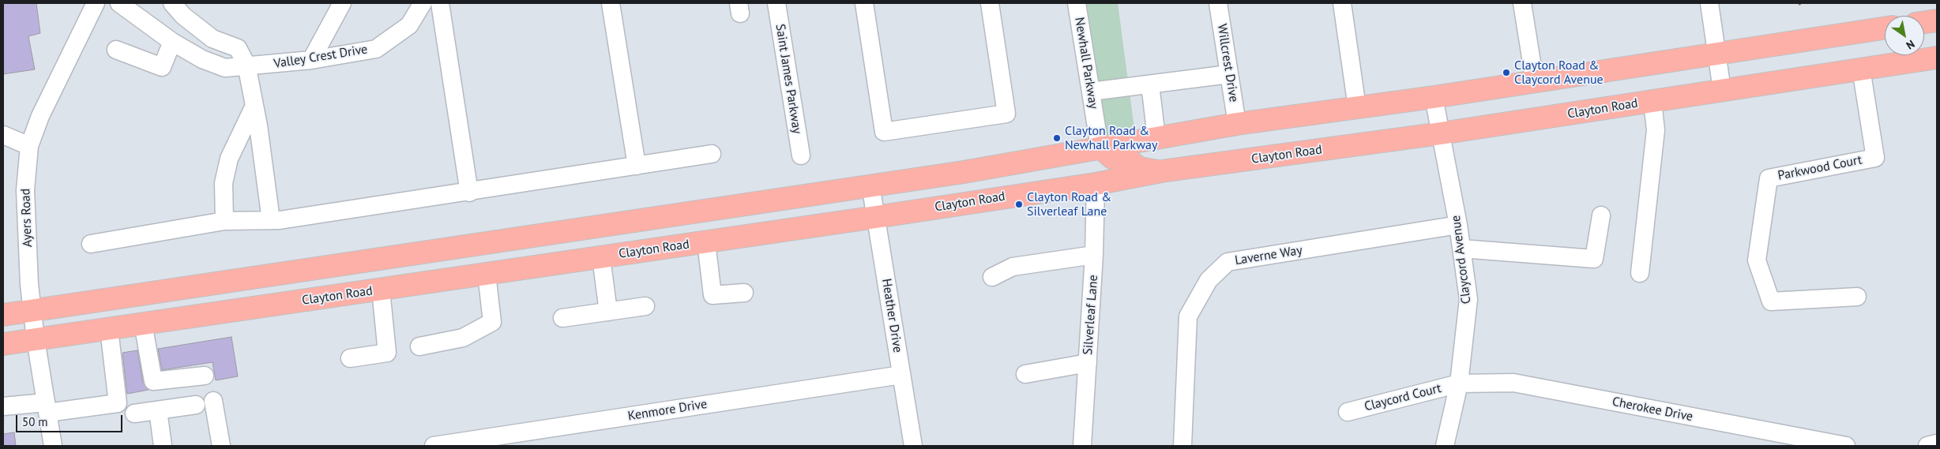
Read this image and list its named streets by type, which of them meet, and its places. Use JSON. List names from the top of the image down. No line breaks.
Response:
{"streets":{"main road":["Clayton Road"],"street":["Valley Crest Drive","Newhall Parkway","Willcrest Drive","Saint James Parkway","Parkwood Court","Ayers Road","Laverne Way","Claycord Avenue","Silverleaf Lane","Heather Drive","Claycord Court","Cherokee Drive","Kenmore Drive"]},"crossings":[["Clayton Road","Parkwood Court"],["Clayton Road","Ayers Road"],["Clayton Road","Claycord Avenue"],["Clayton Road","Silverleaf Lane"],["Clayton Road","Heather Drive"],["Laverne Way","Claycord Avenue"],["Claycord Avenue","Claycord Court"],["Claycord Avenue","Cherokee Drive"],["Heather Drive","Kenmore Drive"],["Claycord Court","Cherokee Drive"]],"places":["Clayton Road & Claycord Avenue","Clayton Road & Newhall Parkway","Clayton Road & Silverleaf Lane"],"scale_bar":"50 m","north":"bottom right"}
